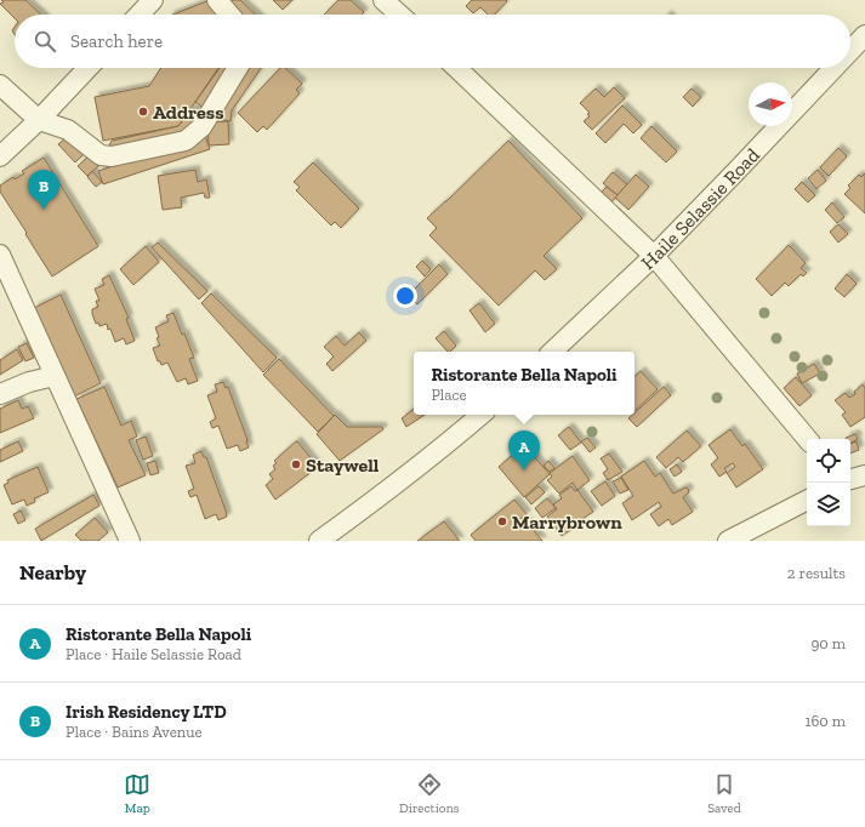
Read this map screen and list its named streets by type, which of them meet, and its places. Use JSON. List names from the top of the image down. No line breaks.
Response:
{"streets":{"street":["Haile Selassie Road"]},"places":["Address","Staywell","Marrybrown"],"north":"right","page":{"search":"Search here","pins":["B","A"],"popup":["Ristorante Bella Napoli","Place"],"heading":["Nearby","2 results"],"list":[{"mark":"A","name":"Ristorante Bella Napoli","note":"Place · Haile Selassie Road","value":"90 m"},{"mark":"B","name":"Irish Residency LTD","note":"Place · Bains Avenue","value":"160 m"}],"nav":["Map","Directions","Saved"]}}
